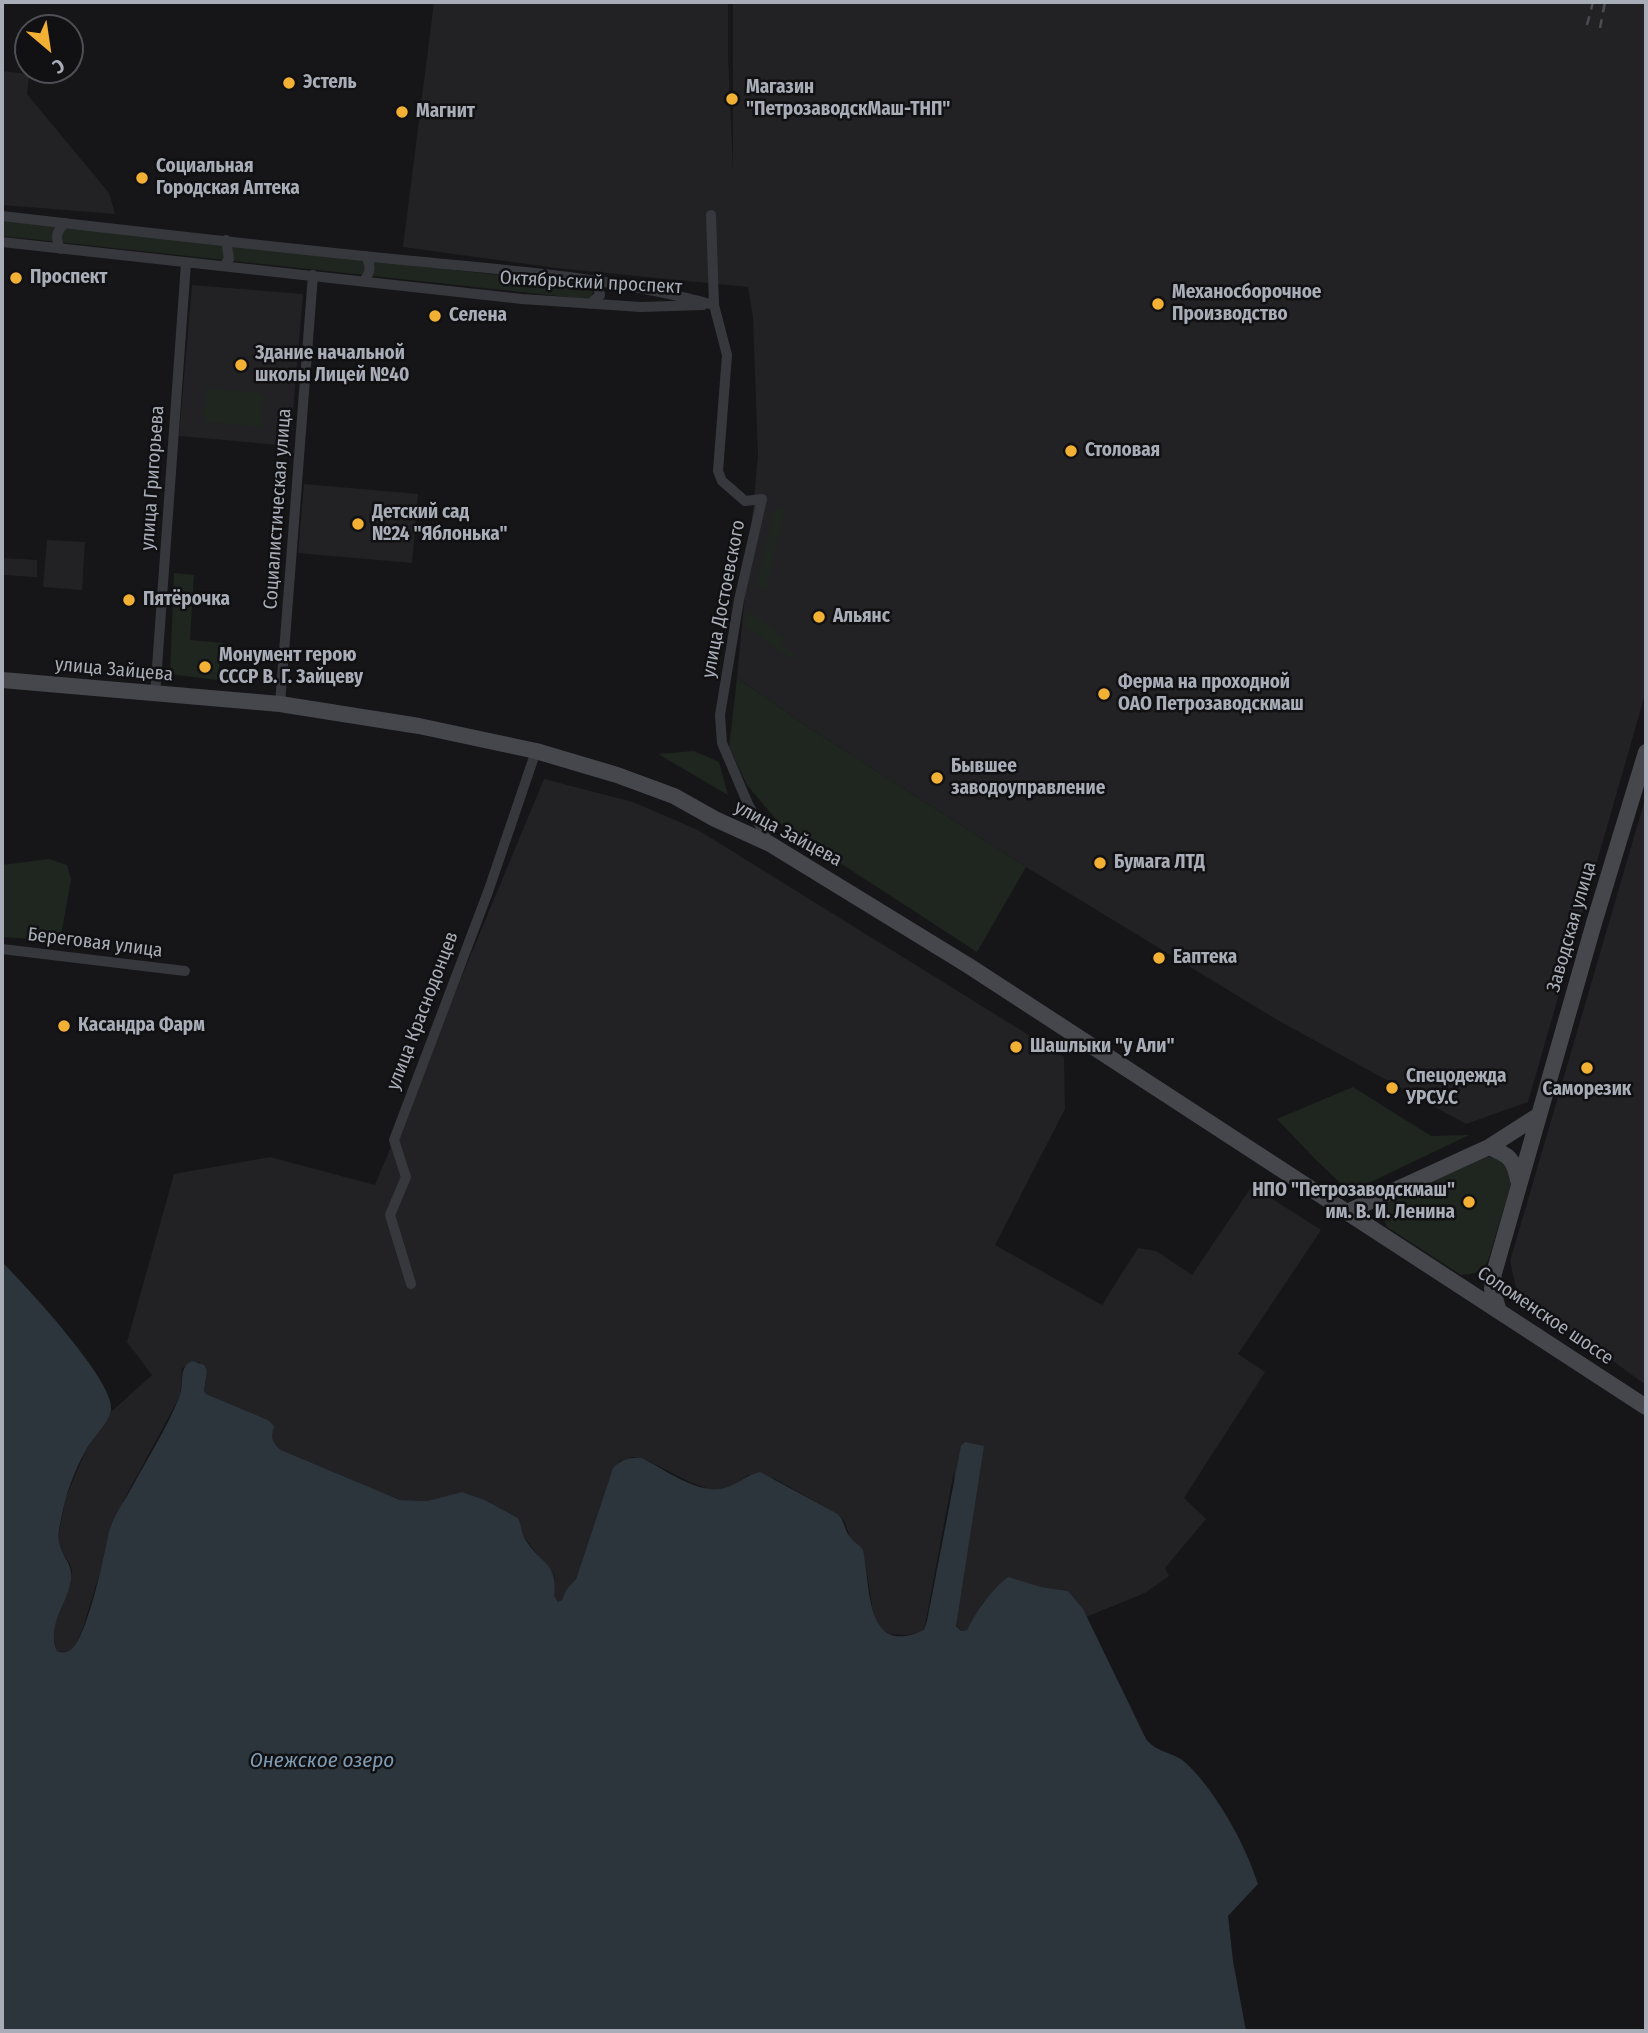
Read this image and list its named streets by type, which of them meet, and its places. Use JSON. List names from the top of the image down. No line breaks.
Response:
{"streets":{"main road":["улица Зайцева","Заводская улица","Соломенское шоссе"],"street":["Октябрьский проспект","улица Григорьева","Социалистическая улица","улица Достоевского","Береговая улица","улица Краснодонцев"]},"crossings":[["Октябрьский проспект","улица Григорьева"],["Октябрьский проспект","Социалистическая улица"],["Октябрьский проспект","улица Достоевского"],["улица Григорьева","улица Зайцева"],["Социалистическая улица","улица Зайцева"],["улица Достоевского","улица Зайцева"],["улица Зайцева","улица Краснодонцев"],["улица Зайцева","Соломенское шоссе"]],"water":["Онежское озеро"],"places":["Эстель","Магазин \"ПетрозаводскМаш-ТНП\"","Магнит","Социальная Городская Аптека","Проспект","Механосборочное Производство","Селена","Здание начальной школы Лицей №40","Столовая","Детский сад №24 \"Яблонька\"","Пятёрочка","Альянс","Монумент герою СССР В. Г. Зайцеву","Ферма на проходной ОАО Петрозаводскмаш","Бывшее заводоуправление","Бумага ЛТД","Еаптека","Касандра Фарм","Шашлыки \"у Али\"","Саморезик","Спецодежда УРСУ.С","НПО \"Петрозаводскмаш\" им. В. И. Ленина"],"north":"bottom right"}
